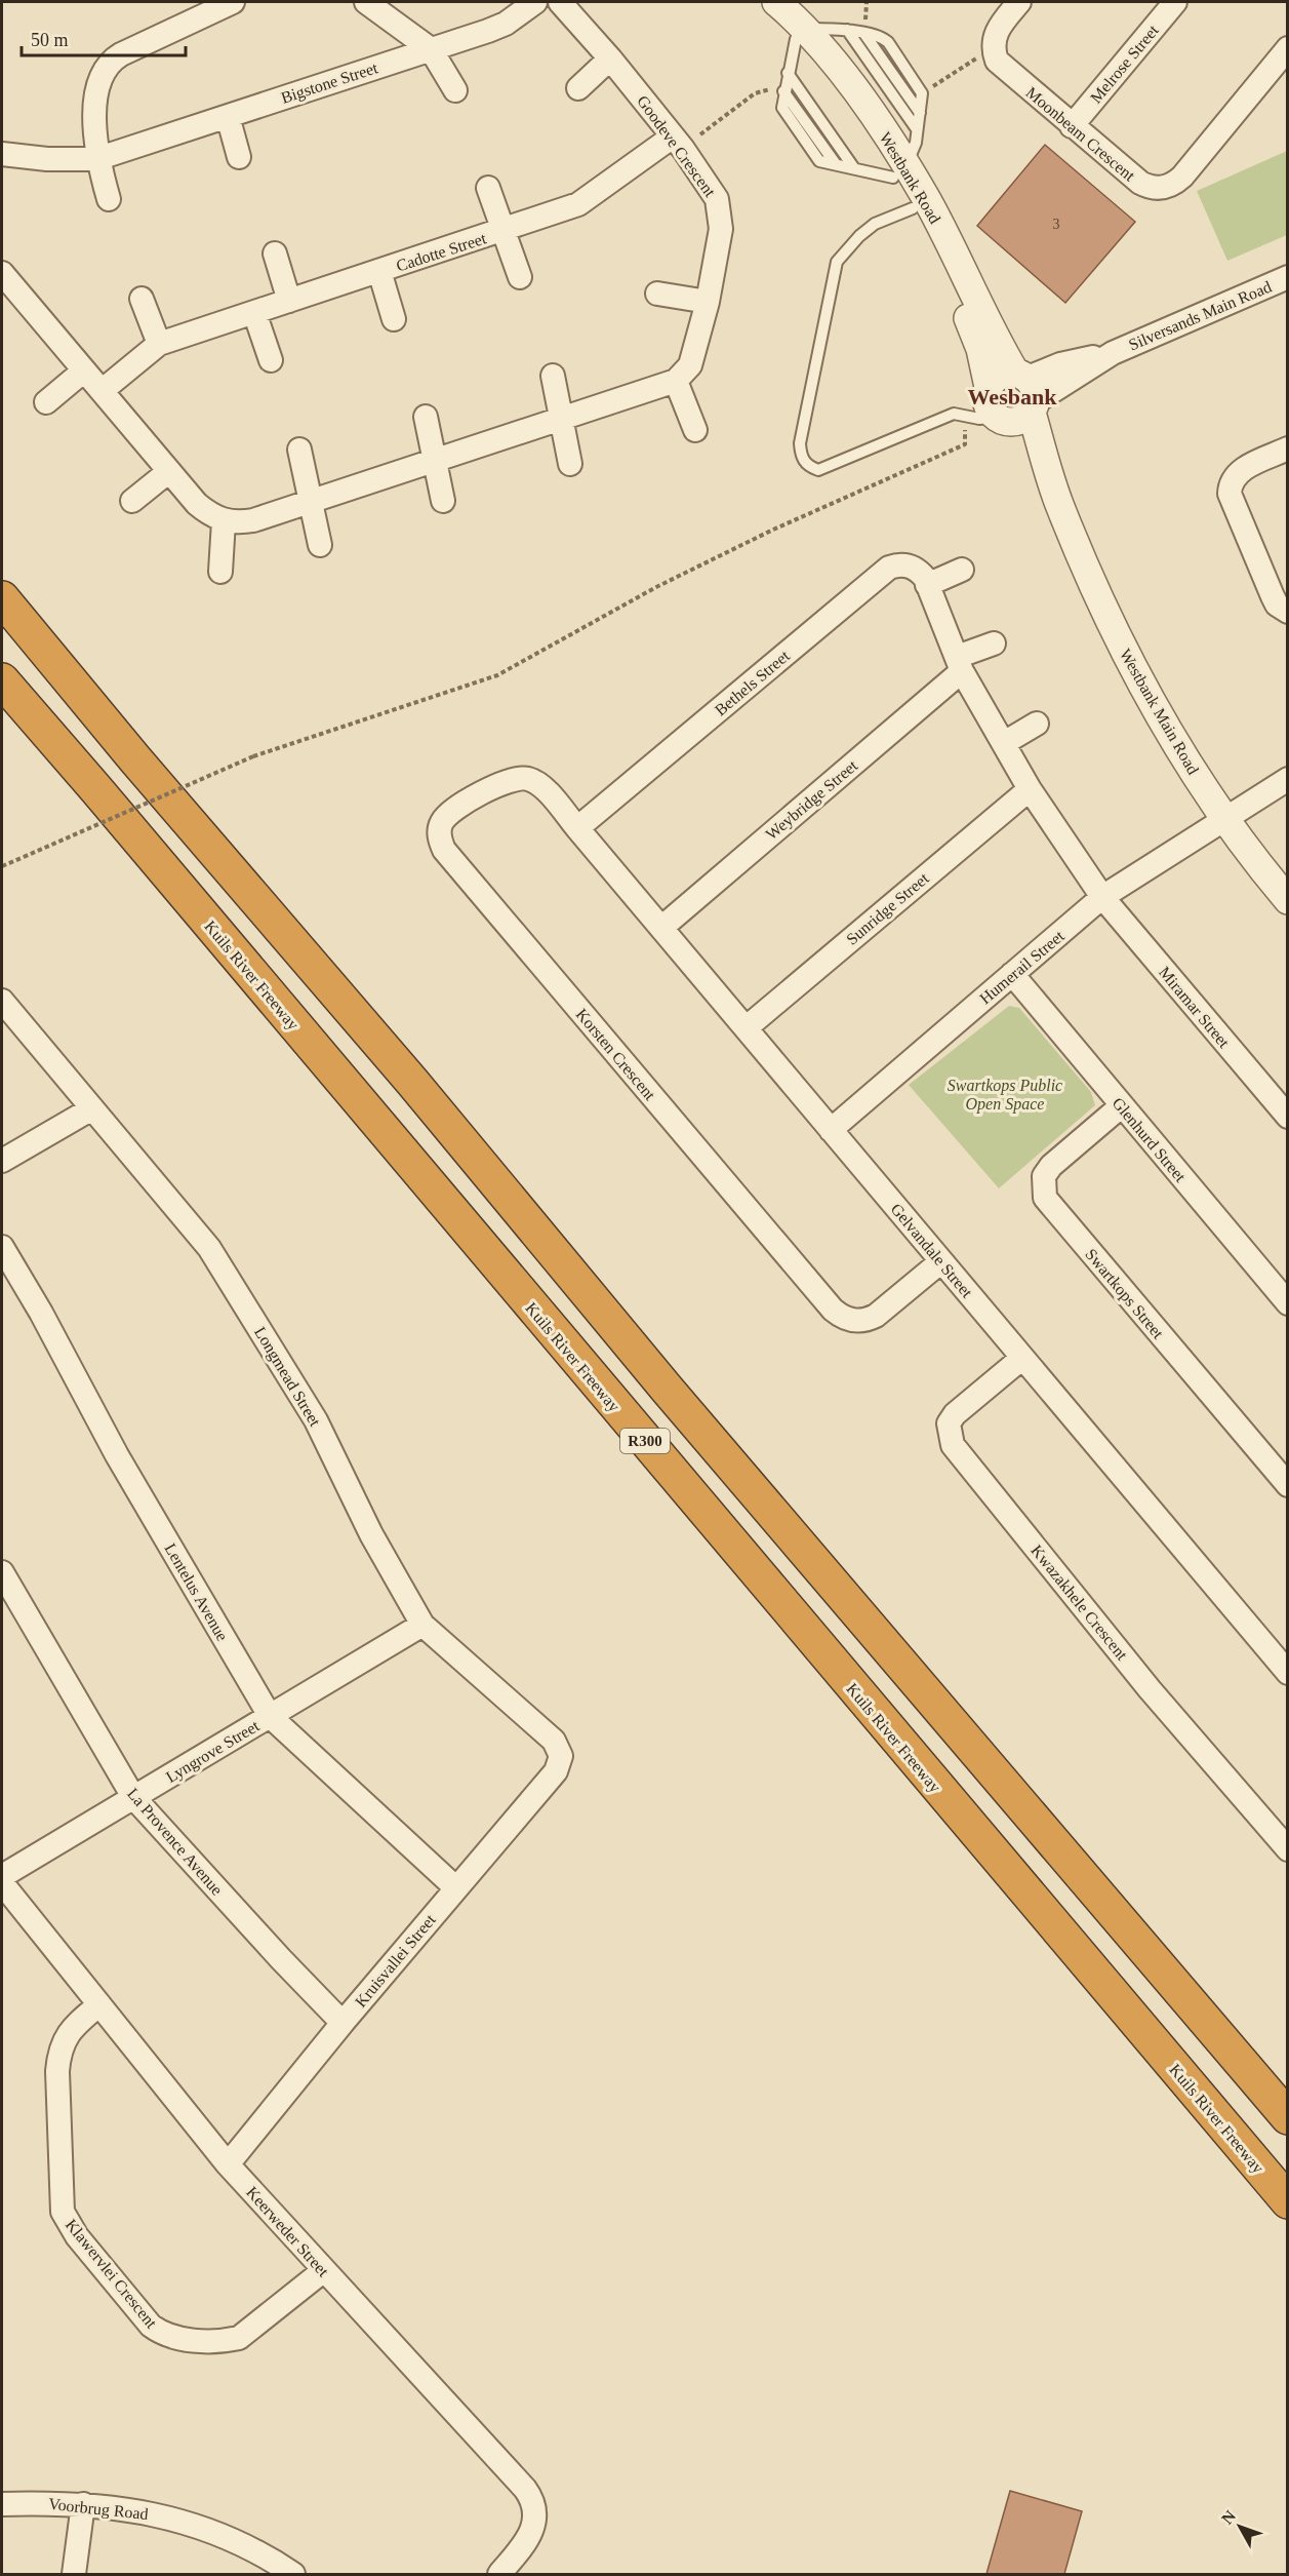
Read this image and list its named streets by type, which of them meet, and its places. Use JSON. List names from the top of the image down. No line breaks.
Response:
{"streets":{"highway":["Kuils River Freeway","R300"],"street":["Melrose Street","Bigstone Street","Moonbeam Crescent","Goodeve Crescent","Westbank Road","Cadotte Street","Silversands Main Road","Bethels Street","Westbank Main Road","Weybridge Street","Sunridge Street","Humerail Street","Miramar Street","Korsten Crescent","Glenhurd Street","Gelvandale Street","Swartkops Street","Longmead Street","Lentelus Avenue","Kwazakhele Crescent","Lyngrove Street","La Provence Avenue","Kruisvallei Street","Keerweder Street","Klawervlei Crescent","Voorbrug Road"]},"crossings":[["Melrose Street","Moonbeam Crescent"],["Goodeve Crescent","Cadotte Street"],["Westbank Road","Silversands Main Road"],["Westbank Road","Westbank Main Road"],["Silversands Main Road","Westbank Main Road"],["Bethels Street","Weybridge Street"],["Bethels Street","Sunridge Street"],["Bethels Street","Humerail Street"],["Bethels Street","Miramar Street"],["Bethels Street","Korsten Crescent"],["Bethels Street","Gelvandale Street"],["Westbank Main Road","Humerail Street"],["Weybridge Street","Gelvandale Street"],["Sunridge Street","Gelvandale Street"],["Humerail Street","Miramar Street"],["Humerail Street","Glenhurd Street"],["Humerail Street","Gelvandale Street"],["Korsten Crescent","Gelvandale Street"],["Glenhurd Street","Swartkops Street"],["Gelvandale Street","Kwazakhele Crescent"],["Longmead Street","Lyngrove Street"],["Longmead Street","Kruisvallei Street"],["Lentelus Avenue","Lyngrove Street"],["Lentelus Avenue","Kruisvallei Street"],["Lyngrove Street","La Provence Avenue"],["La Provence Avenue","Kruisvallei Street"],["Kruisvallei Street","Keerweder Street"],["Keerweder Street","Klawervlei Crescent"]],"districts":["Wesbank"],"parks":["Swartkops Public Open Space"],"house_numbers":["3"],"scale_bar":"50 m","north":"top left"}
